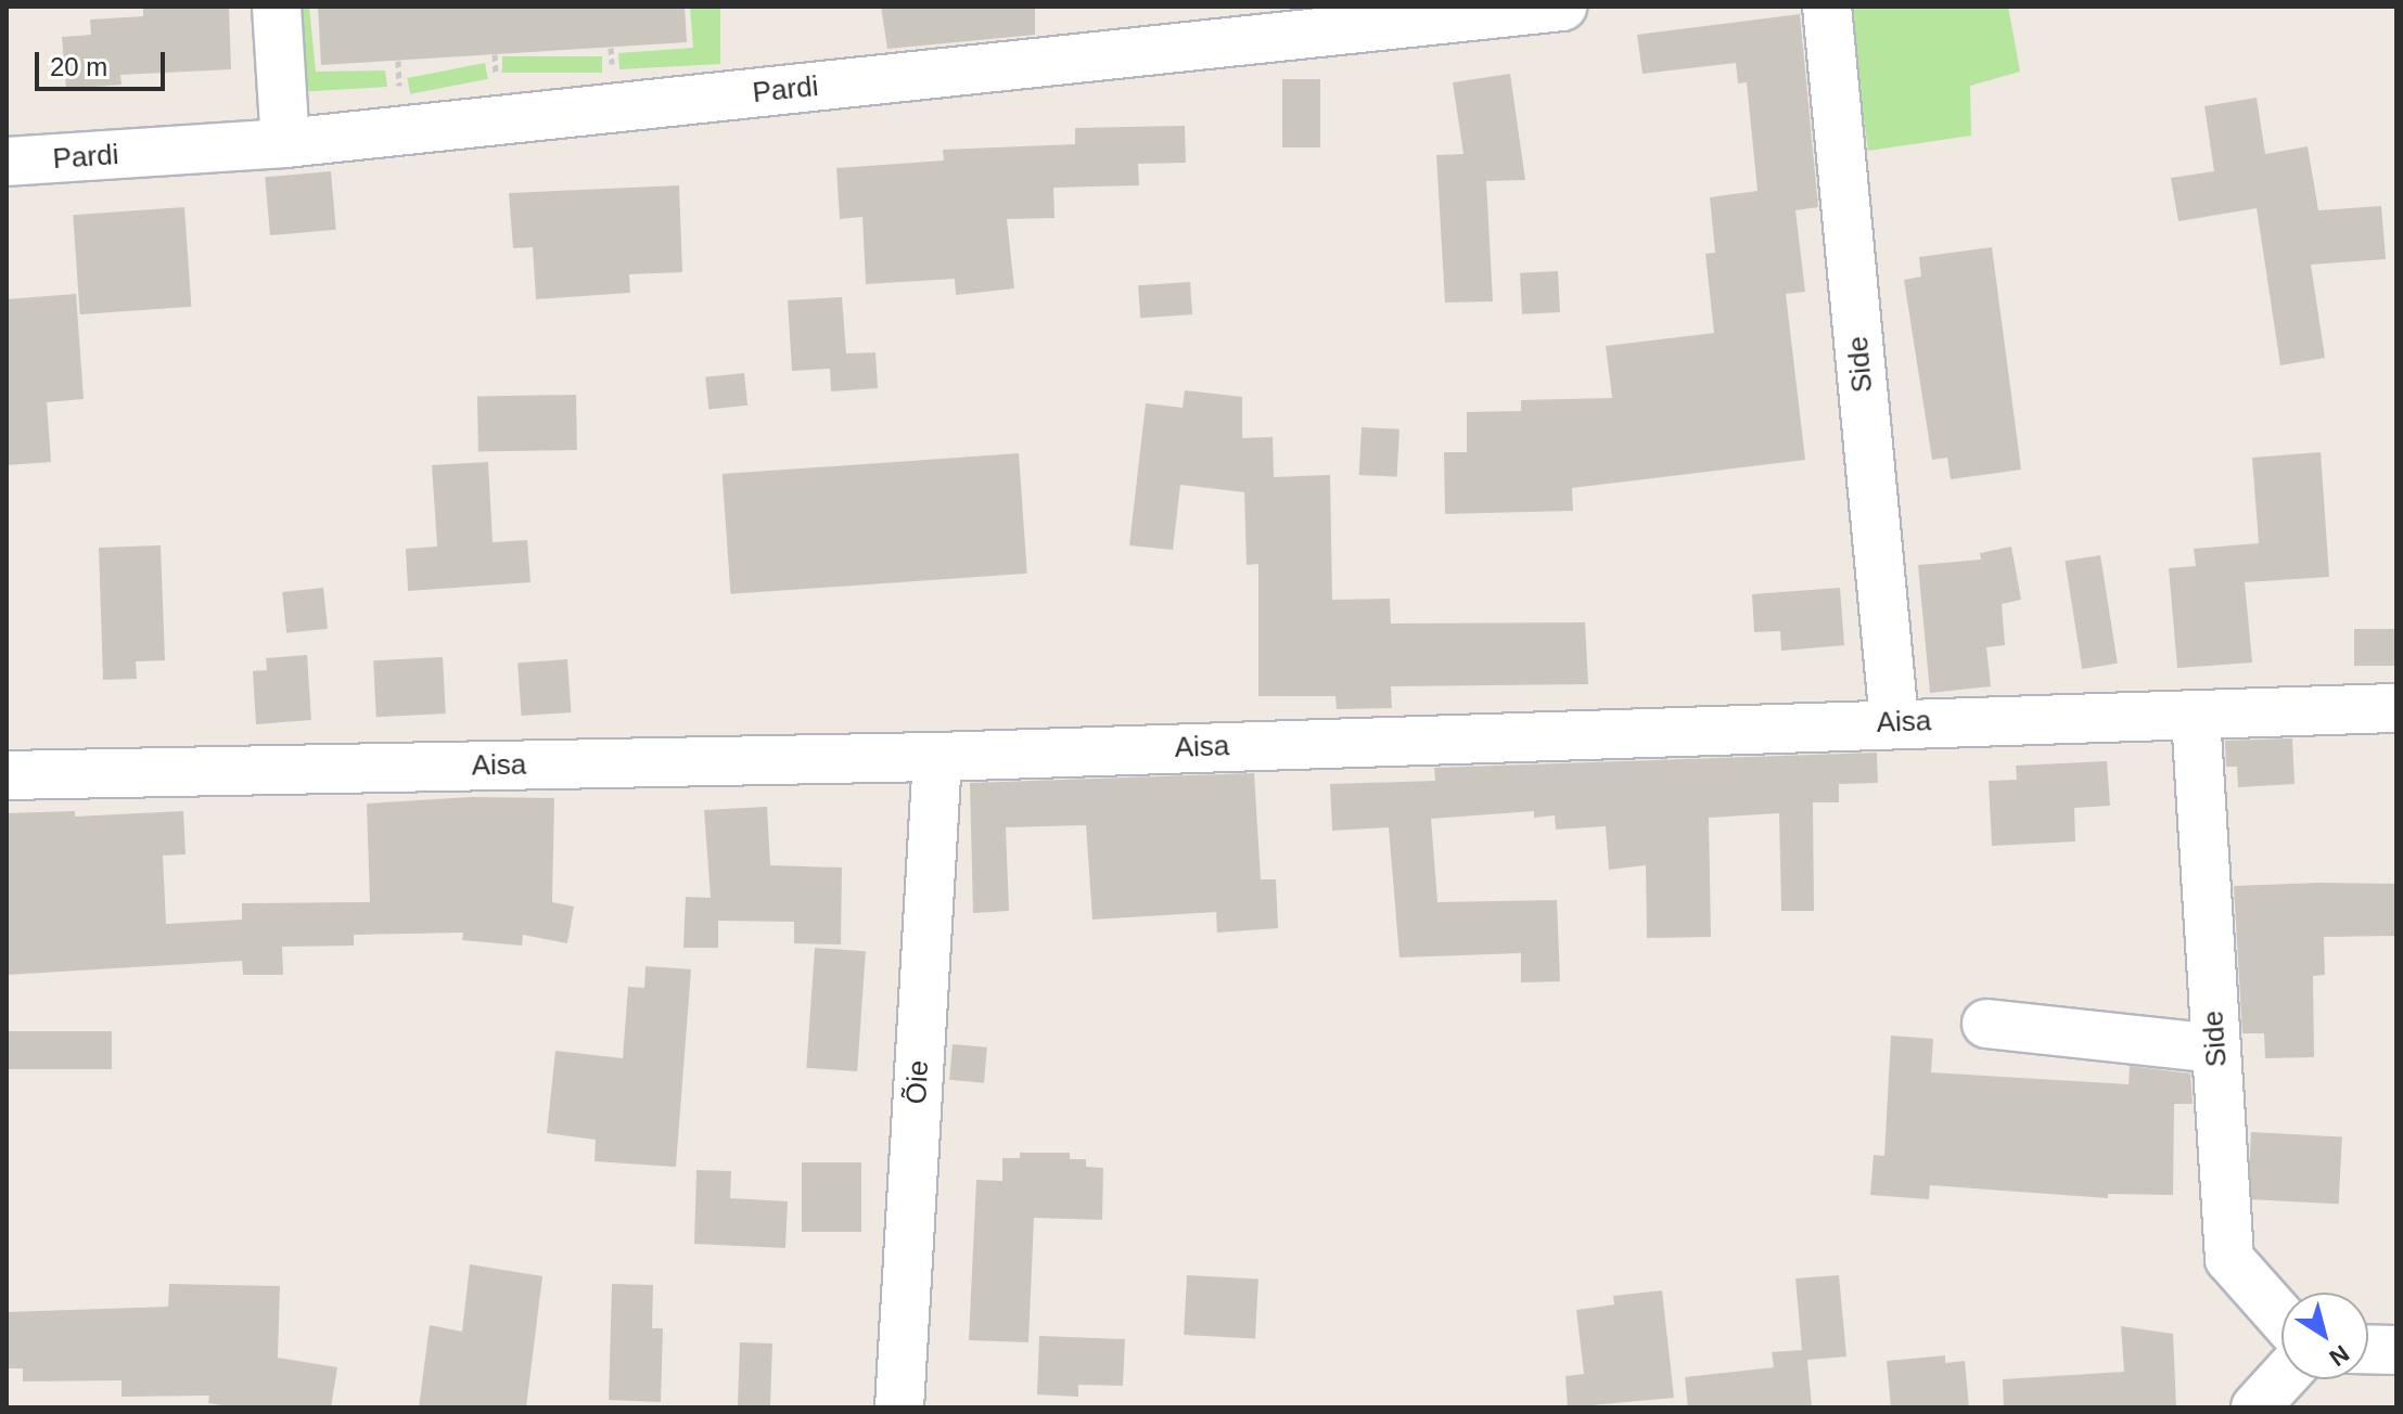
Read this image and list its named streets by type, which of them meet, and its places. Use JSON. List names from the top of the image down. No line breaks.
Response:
{"streets":{"street":["Pardi","Side","Aisa","Õie"]},"crossings":[["Side","Aisa"],["Aisa","Õie"]],"scale_bar":"20 m","north":"bottom right"}
